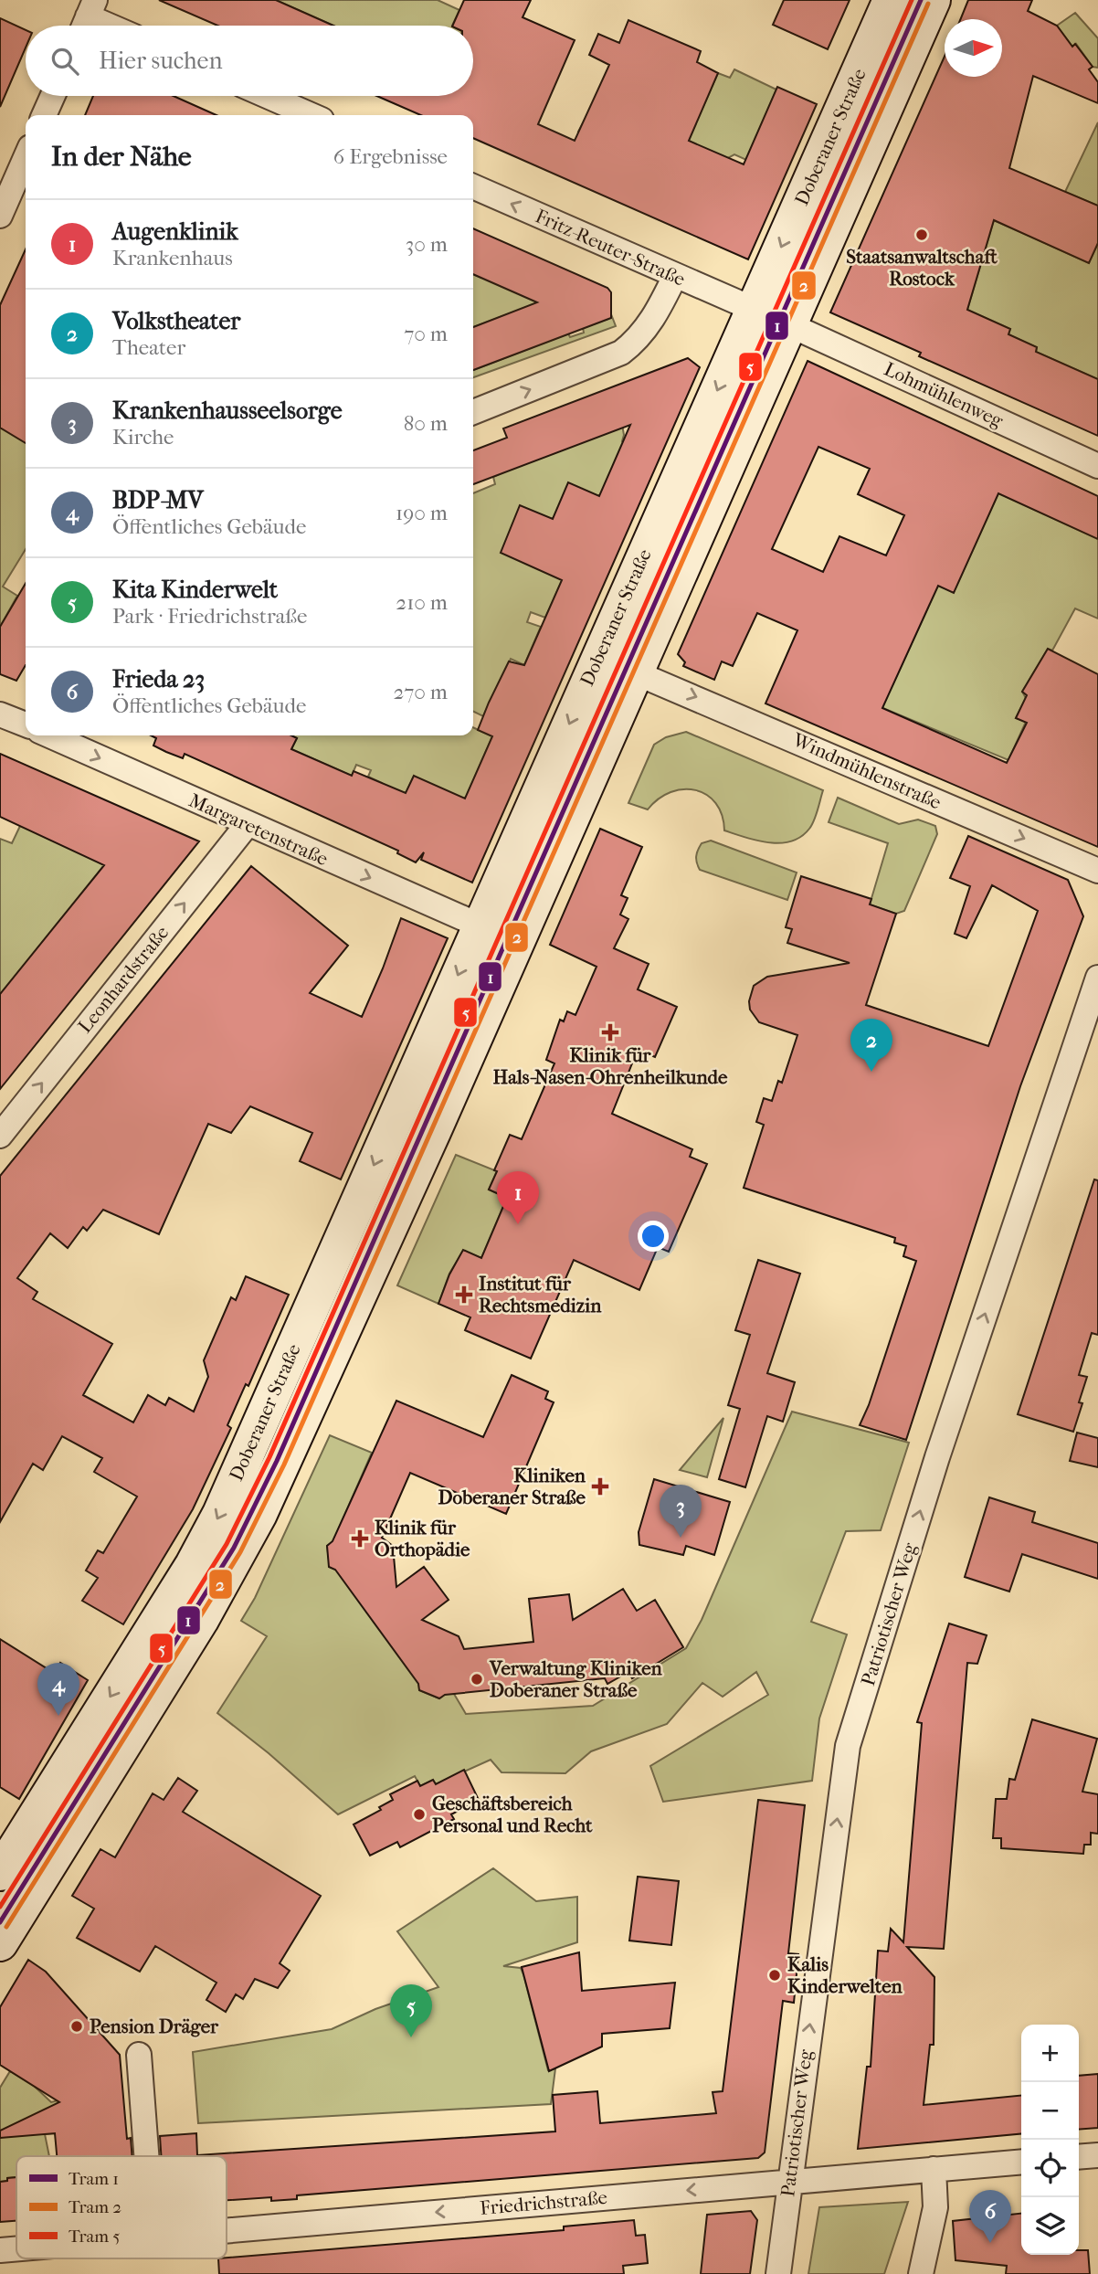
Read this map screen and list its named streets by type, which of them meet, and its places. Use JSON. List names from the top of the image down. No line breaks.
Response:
{"streets":{"street":["Doberaner Straße","Fritz-Reuter-Straße","Lohmühlenweg","Windmühlenstraße","Margaretenstraße","Leonhardstraße","Patriotischer Weg","Friedrichstraße"]},"crossings":[["Doberaner Straße","Fritz-Reuter-Straße"],["Doberaner Straße","Lohmühlenweg"],["Doberaner Straße","Windmühlenstraße"],["Doberaner Straße","Margaretenstraße"],["Margaretenstraße","Leonhardstraße"],["Patriotischer Weg","Friedrichstraße"]],"one_way":["Fritz-Reuter-Straße","Windmühlenstraße","Margaretenstraße","Leonhardstraße","Patriotischer Weg","Friedrichstraße"],"places":{"other":["Staatsanwaltschaft Rostock","Verwaltung Kliniken Doberaner Straße","Geschäftsbereich Personal und Recht","Kalis Kinderwelten","Pension Dräger"],"health":["Klinik für Hals-Nasen-Ohrenheilkunde","Institut für Rechtsmedizin","Kliniken Doberaner Straße","Klinik für Orthopädie"]},"lines":["tram line 1","tram line 5","tram line 2"],"legend":["Tram 1","Tram 2","Tram 5"],"north":"right","page":{"search":"Hier suchen","heading":["In der Nähe","6 Ergebnisse"],"list":[{"mark":"1","name":"Augenklinik","note":"Krankenhaus","value":"30 m"},{"mark":"2","name":"Volkstheater","note":"Theater","value":"70 m"},{"mark":"3","name":"Krankenhausseelsorge","note":"Kirche","value":"80 m"},{"mark":"4","name":"BDP-MV","note":"Öffentliches Gebäude","value":"190 m"},{"mark":"5","name":"Kita Kinderwelt","note":"Park · Friedrichstraße","value":"210 m"},{"mark":"6","name":"Frieda 23","note":"Öffentliches Gebäude","value":"270 m"}],"pins":["2","1","3","4","5","6"],"map_buttons":["+","−"]}}
